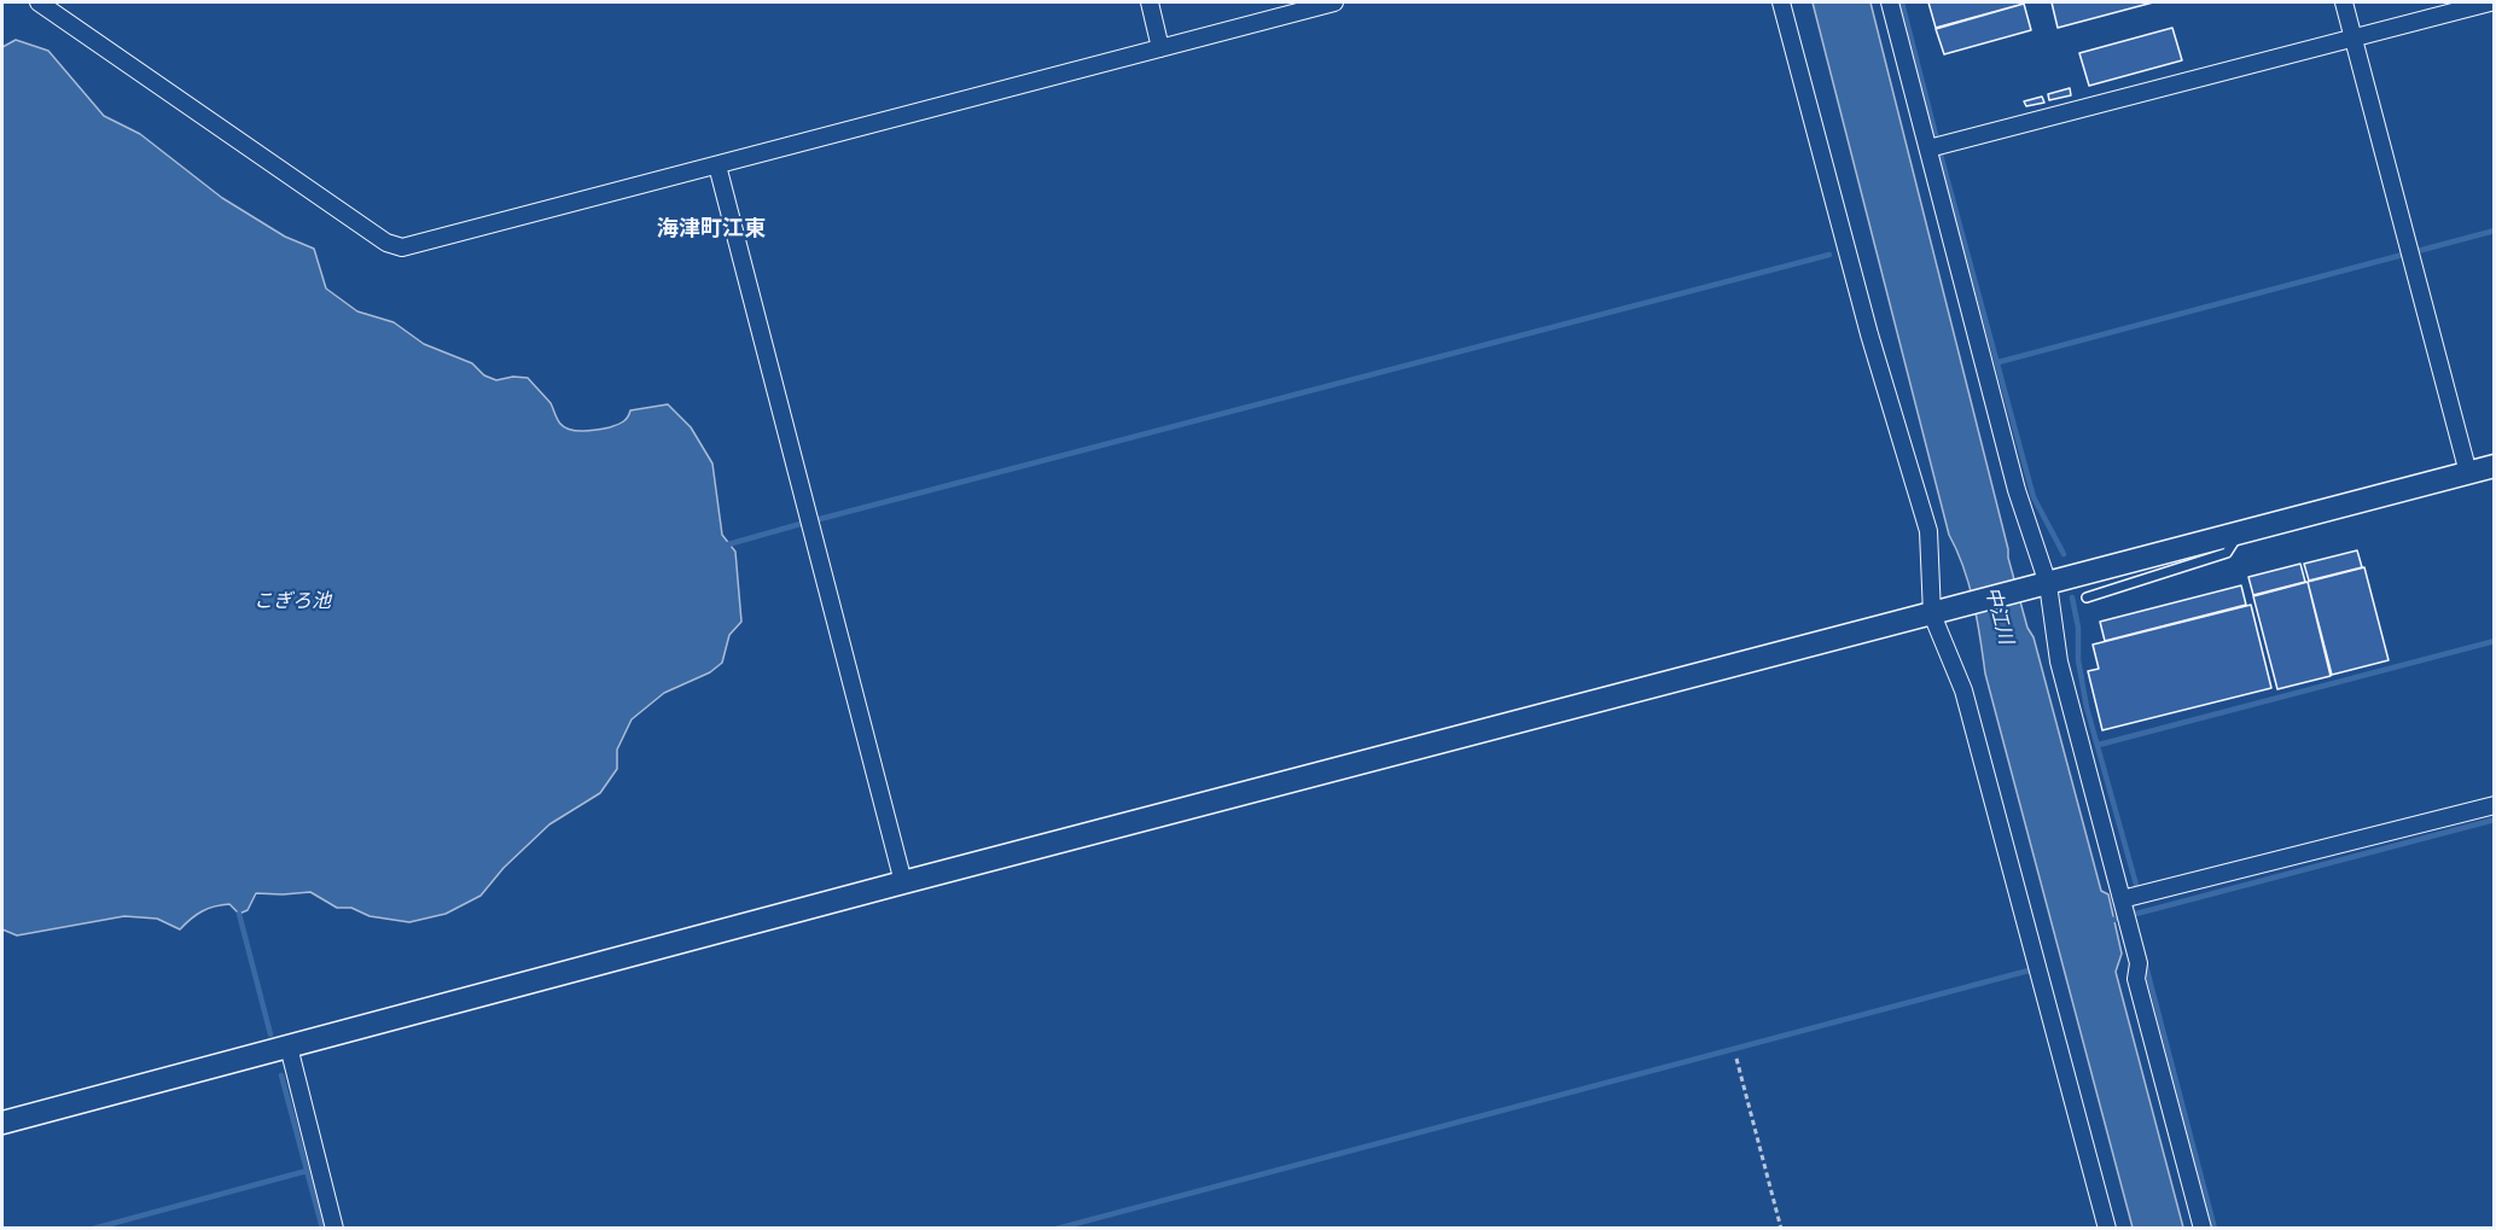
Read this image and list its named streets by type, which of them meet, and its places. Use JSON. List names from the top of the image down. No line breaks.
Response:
{"districts":["海津町江東"],"water":["こぎろ池","中江川"]}
